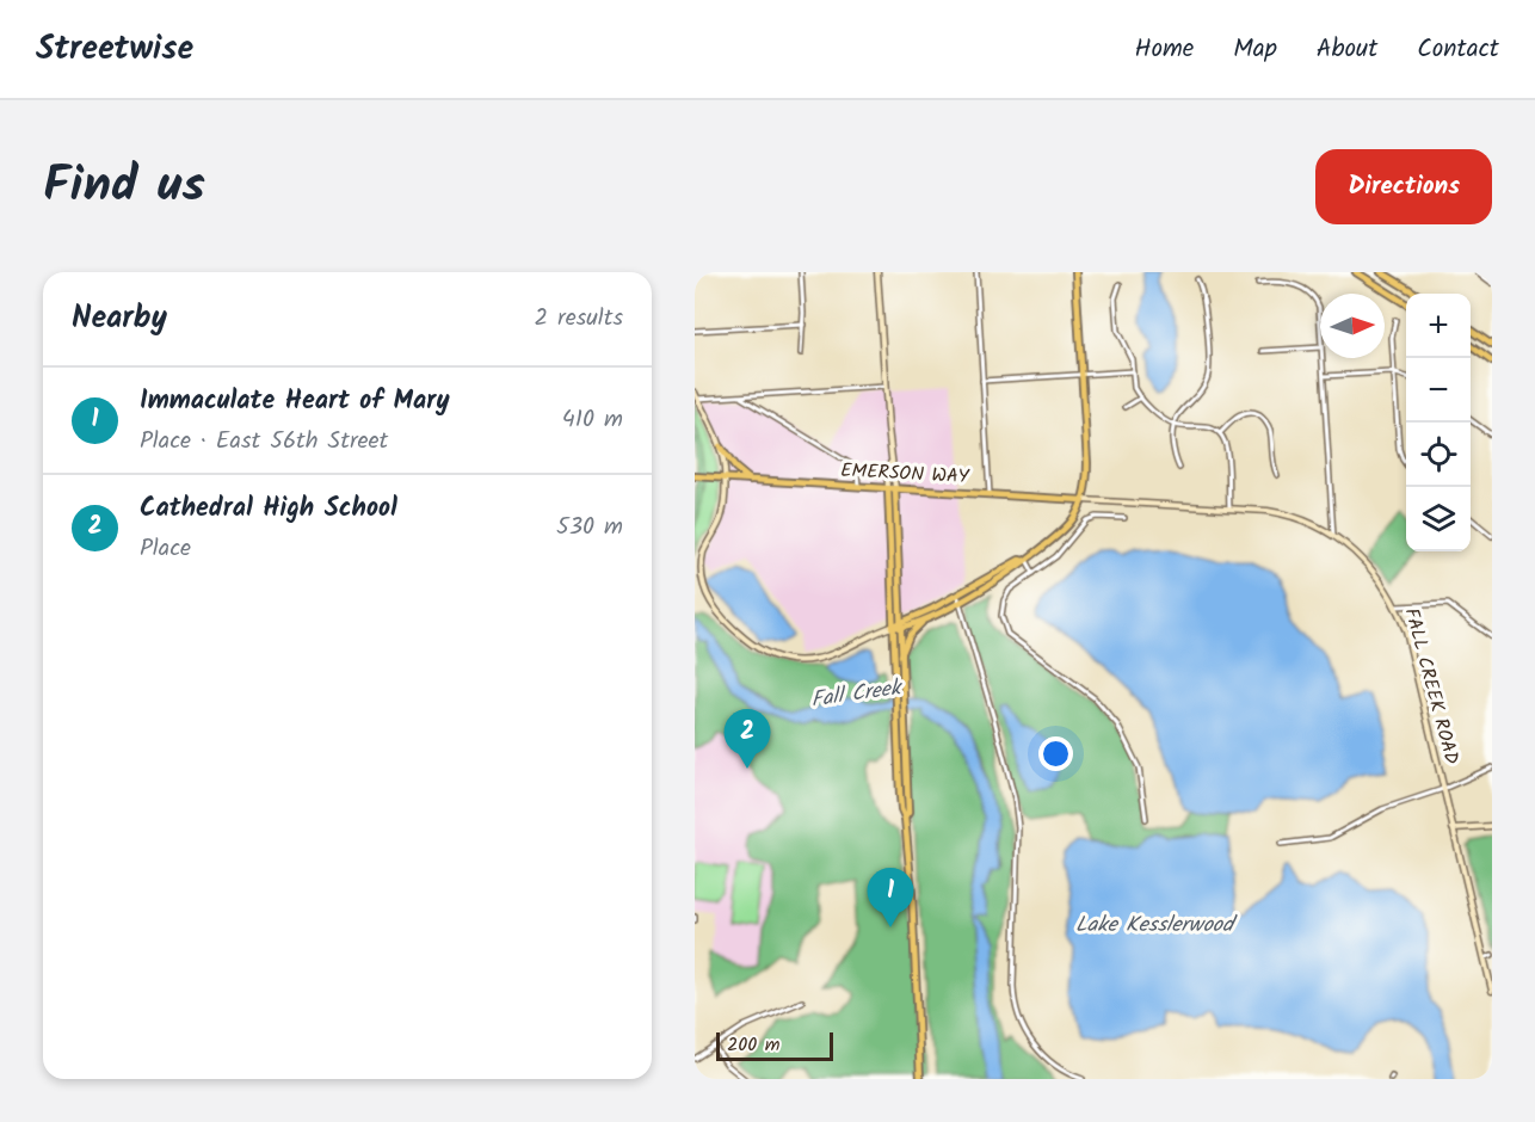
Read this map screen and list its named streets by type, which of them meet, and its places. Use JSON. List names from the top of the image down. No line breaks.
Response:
{"streets":{"main road":["EMERSON WAY","FALL CREEK ROAD"]},"crossings":[["EMERSON WAY","FALL CREEK ROAD"]],"water":["Fall Creek","Lake Kesslerwood"],"scale_bar":"200 m","north":"right","page":{"header":"Streetwise","nav":["Home","Map","About","Contact"],"title":"Find us","buttons":"Directions","heading":["Nearby","2 results"],"map_buttons":["+","−"],"list":[{"mark":"1","name":"Immaculate Heart of Mary","note":"Place · East 56th Street","value":"410 m"},{"mark":"2","name":"Cathedral High School","note":"Place","value":"530 m"}],"pins":["2","1"],"scale":"200 m"}}
